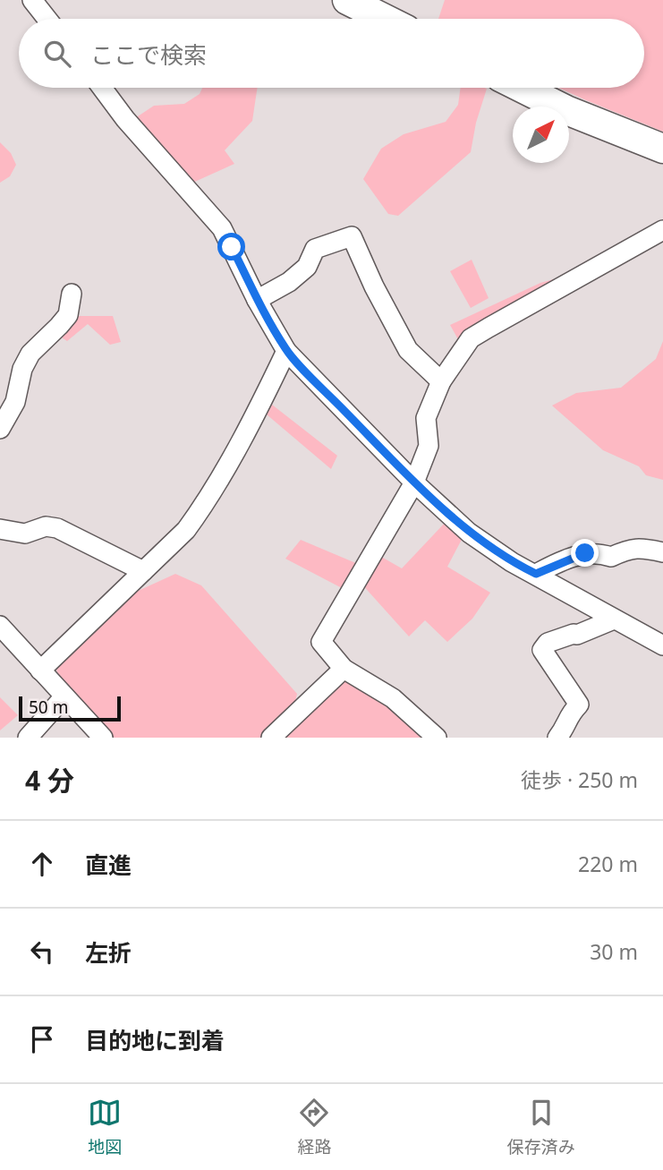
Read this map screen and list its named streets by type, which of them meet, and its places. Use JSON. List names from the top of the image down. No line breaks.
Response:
{"scale_bar":"50 m","north":"top right","page":{"search":"ここで検索","scale":"50 m","heading":["4 分","徒歩 · 250 m"],"list":[["直進","220 m"],["左折","30 m"],"目的地に到着"],"nav":["地図","経路","保存済み"]}}
